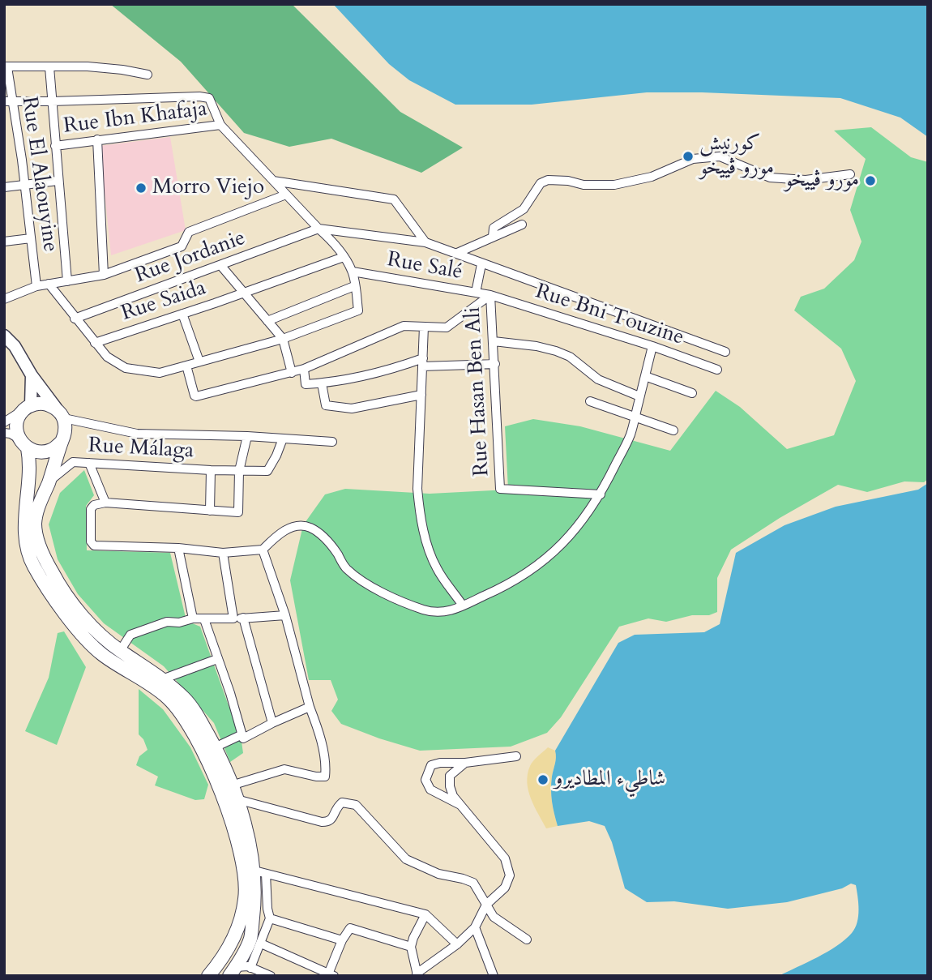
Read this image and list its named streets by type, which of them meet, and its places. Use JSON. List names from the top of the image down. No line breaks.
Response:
{"streets":{"street":["Rue Ibn Khafaja","Rue El Alaouyine","Rue Jordanie","Rue Salé","Rue Saida","Rue Bni Touzine","Rue Hasan Ben Ali","Rue Málaga"]},"crossings":[["Rue Salé","Rue Bni Touzine"],["Rue Salé","Rue Hasan Ben Ali"],["Rue Bni Touzine","Rue Hasan Ben Ali"]],"places":["كورنيش مورو ڤييخو","مورو ڤييخو","Morro Viejo","شاطيء المطاديرو"]}
